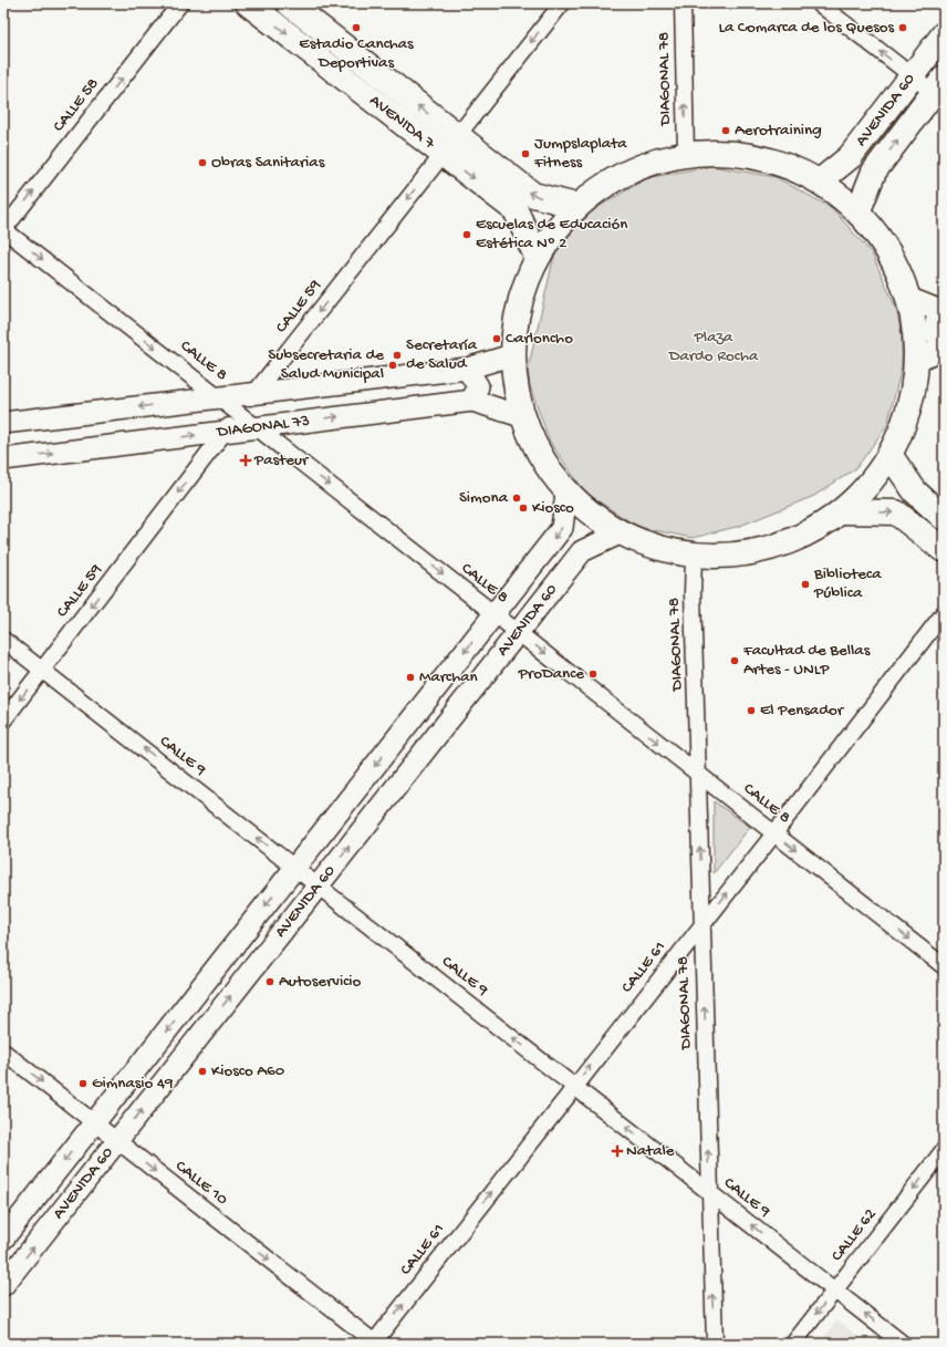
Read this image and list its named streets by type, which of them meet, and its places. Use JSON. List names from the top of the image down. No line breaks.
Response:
{"streets":{"main road":["AVENIDA 60","AVENIDA 7","DIAGONAL 73"],"street":["DIAGONAL 78","CALLE 58","CALLE 59","CALLE 8","CALLE 9","CALLE 61","CALLE 10","CALLE 62"]},"crossings":[["DIAGONAL 78","CALLE 8"],["DIAGONAL 78","CALLE 9"],["DIAGONAL 78","CALLE 61"],["CALLE 58","CALLE 8"],["AVENIDA 60","CALLE 8"],["AVENIDA 60","CALLE 9"],["AVENIDA 60","CALLE 10"],["AVENIDA 7","CALLE 59"],["CALLE 59","CALLE 8"],["CALLE 59","DIAGONAL 73"],["CALLE 59","CALLE 9"],["CALLE 8","DIAGONAL 73"],["CALLE 8","CALLE 61"],["CALLE 9","CALLE 61"],["CALLE 9","CALLE 62"],["CALLE 61","CALLE 10"]],"one_way":["DIAGONAL 78","CALLE 58","CALLE 59","CALLE 8","CALLE 9","CALLE 61","CALLE 10","CALLE 62"],"parks":["Plaza Dardo Rocha"],"places":{"other":["Estadio Canchas Deportivas","La Comarca de los Quesos","Aerotraining","Jumpslaplata Fitness","Obras Sanitarias","Escuelas de Educación Estética Nº 2","Carloncho","Secretaría de Salud","Subsecretaria de Salud Municipal","Simona","Kiosco","Biblioteca Pública","Facultad de Bellas Artes - UNLP","ProDance","Marchan","El Pensador","Autoservicio","Kiosco A60","Gimnasio 49"],"health":["Pasteur","Natale"]}}
